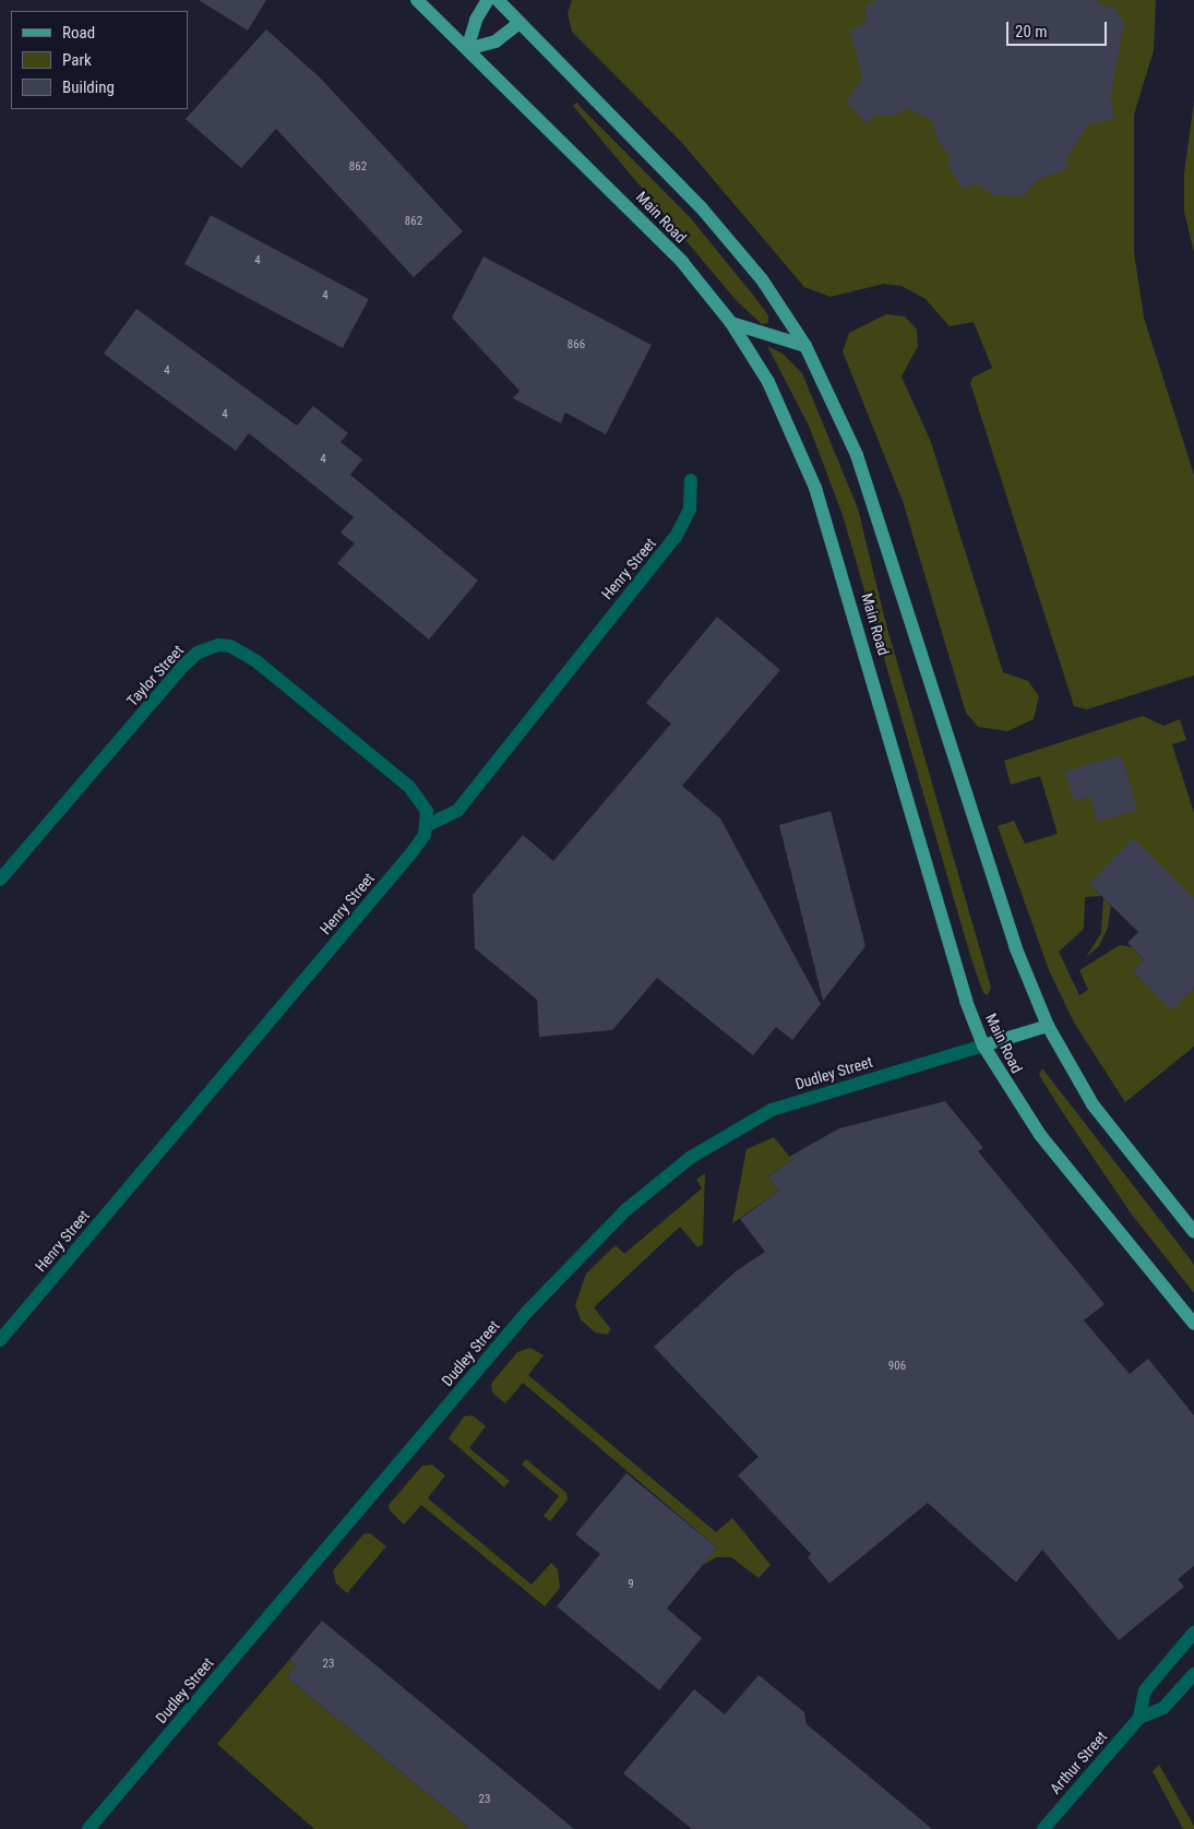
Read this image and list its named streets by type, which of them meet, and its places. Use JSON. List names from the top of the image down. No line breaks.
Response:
{"streets":{"main road":["Main Road"],"street":["Henry Street","Taylor Street","Dudley Street","Arthur Street"]},"crossings":[["Main Road","Dudley Street"],["Henry Street","Taylor Street"]],"house_numbers":["862","862","4","4","866","4","4","4","906","9","23","23"],"legend":["Road","Park","Building"],"scale_bar":"20 m"}
